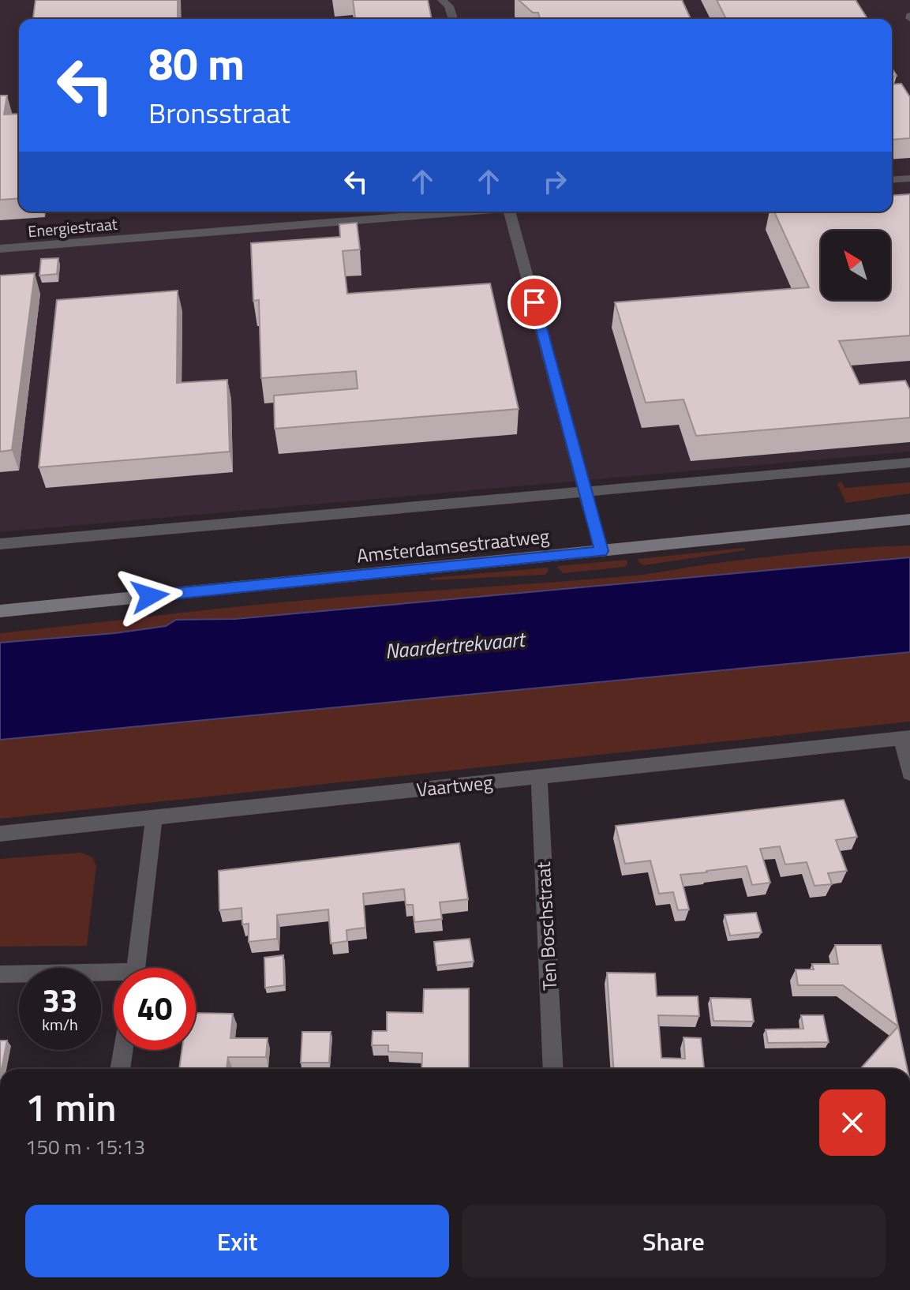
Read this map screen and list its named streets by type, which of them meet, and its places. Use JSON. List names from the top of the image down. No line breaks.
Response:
{"streets":{"street":["Energiestraat","Amsterdamsestraatweg","Vaartweg","Ten Boschstraat"]},"crossings":[["Vaartweg","Ten Boschstraat"]],"water":["Naardertrekvaart"],"north":"top left","page":{"turn":["80 m","Bronsstraat"],"speed":"33 km/h","limit":"40","heading":["1 min","150 m · 15:13"],"buttons":["Exit","Share"]}}
